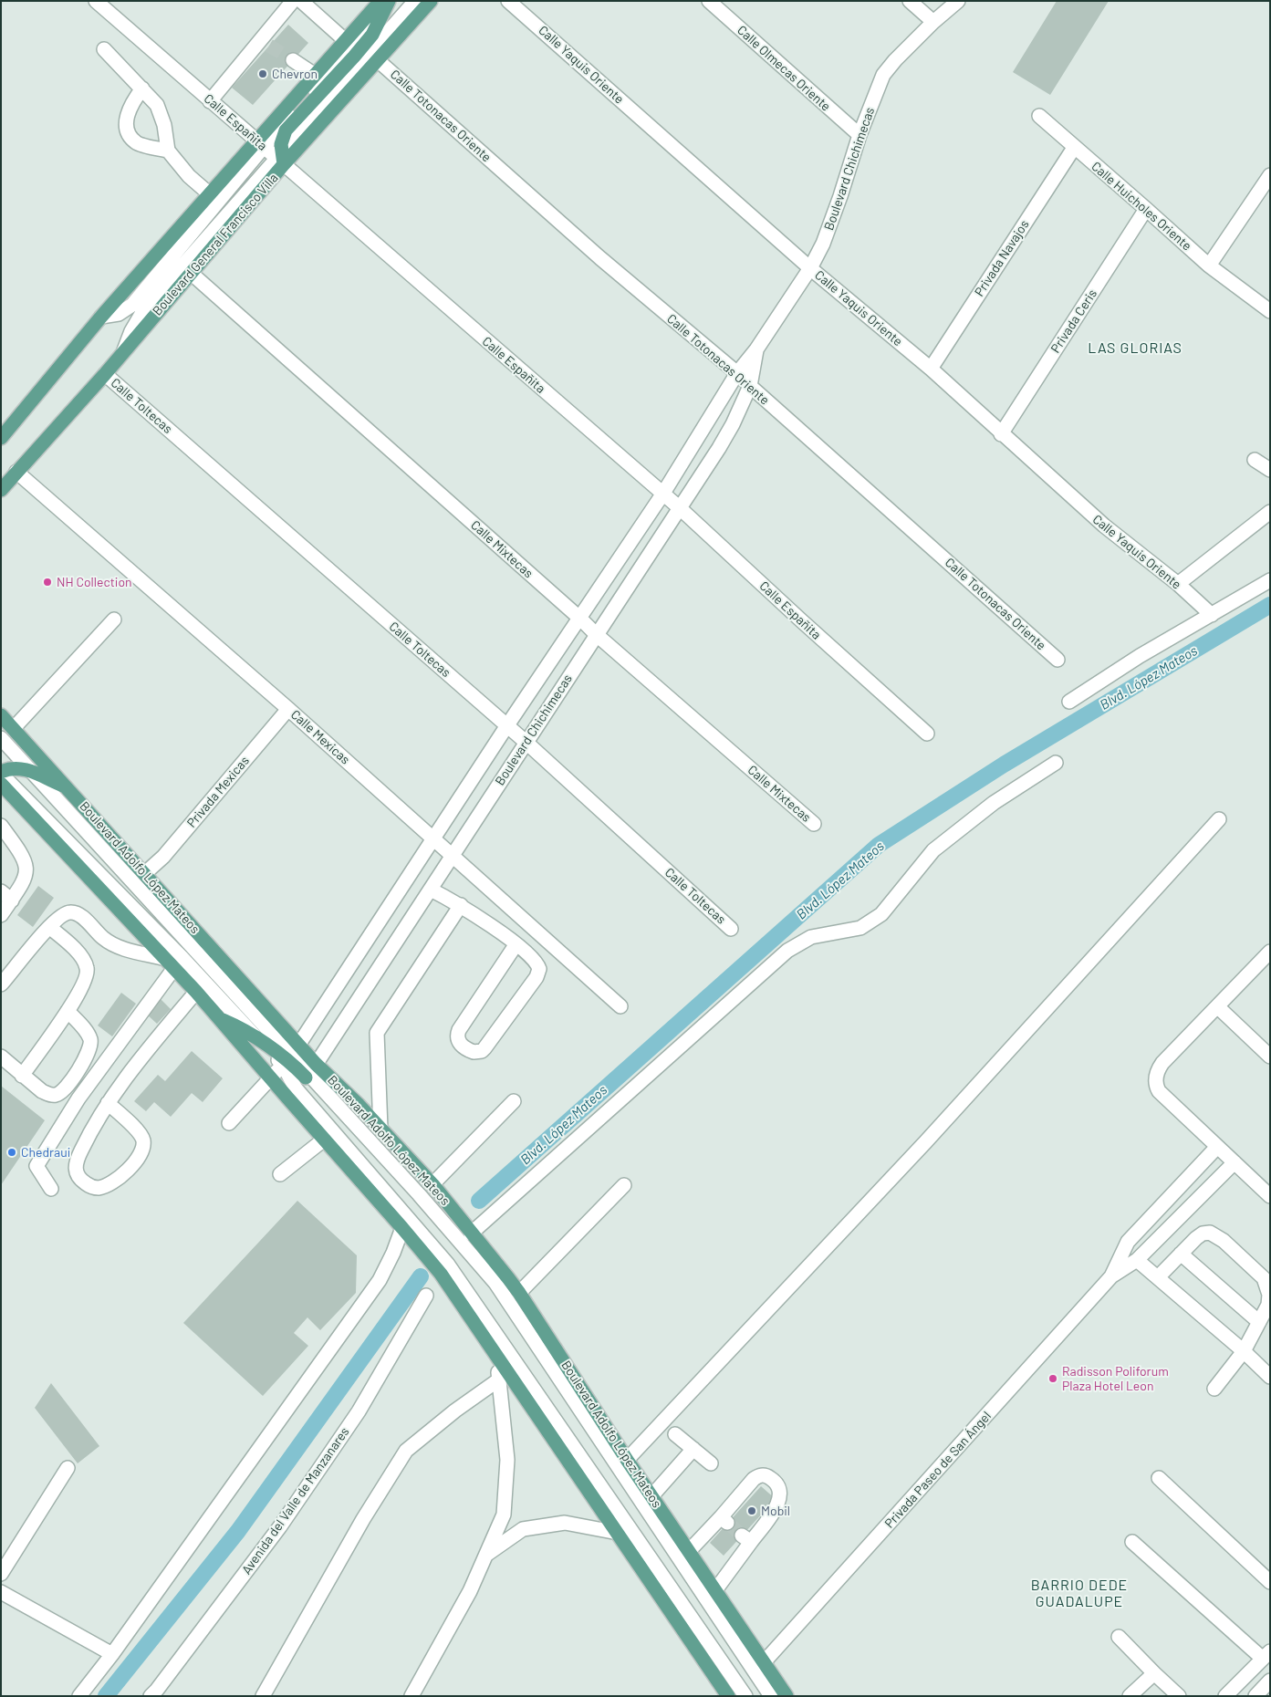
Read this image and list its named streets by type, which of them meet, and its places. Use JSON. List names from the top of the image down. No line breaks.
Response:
{"streets":{"main road":["Boulevard General Francisco Villa","Boulevard Adolfo López Mateos"],"street":["Calle Yaquis Oriente","Calle Olmecas Oriente","Calle Totonacas Oriente","Calle Españita","Boulevard Chichimecas","Calle Huicholes Oriente","Privada Navajos","Privada Ceris","Calle Toltecas","Calle Mixtecas","Calle Mexicas","Privada Mexicas","Privada Paseo de San Ángel","Avenida del Valle de Manzanares"]},"crossings":[["Calle Yaquis Oriente","Boulevard Chichimecas"],["Calle Yaquis Oriente","Privada Navajos"],["Calle Yaquis Oriente","Privada Ceris"],["Calle Olmecas Oriente","Boulevard Chichimecas"],["Calle Totonacas Oriente","Boulevard Chichimecas"],["Calle Totonacas Oriente","Boulevard General Francisco Villa"],["Calle Españita","Boulevard Chichimecas"],["Calle Españita","Boulevard General Francisco Villa"],["Boulevard Chichimecas","Calle Toltecas"],["Boulevard Chichimecas","Calle Mixtecas"],["Boulevard Chichimecas","Calle Mexicas"],["Boulevard Chichimecas","Boulevard Adolfo López Mateos"],["Calle Huicholes Oriente","Privada Navajos"],["Calle Huicholes Oriente","Privada Ceris"],["Boulevard General Francisco Villa","Calle Toltecas"],["Boulevard General Francisco Villa","Calle Mixtecas"],["Boulevard General Francisco Villa","Calle Mexicas"],["Calle Mexicas","Privada Mexicas"],["Privada Mexicas","Boulevard Adolfo López Mateos"],["Boulevard Adolfo López Mateos","Privada Paseo de San Ángel"]],"districts":["LAS GLORIAS","BARRIO DEDE GUADALUPE"],"water":["Blvd. López Mateos"],"places":["Chevron","NH Collection","Chedraui","Radisson Poliforum Plaza Hotel Leon","Mobil"]}
